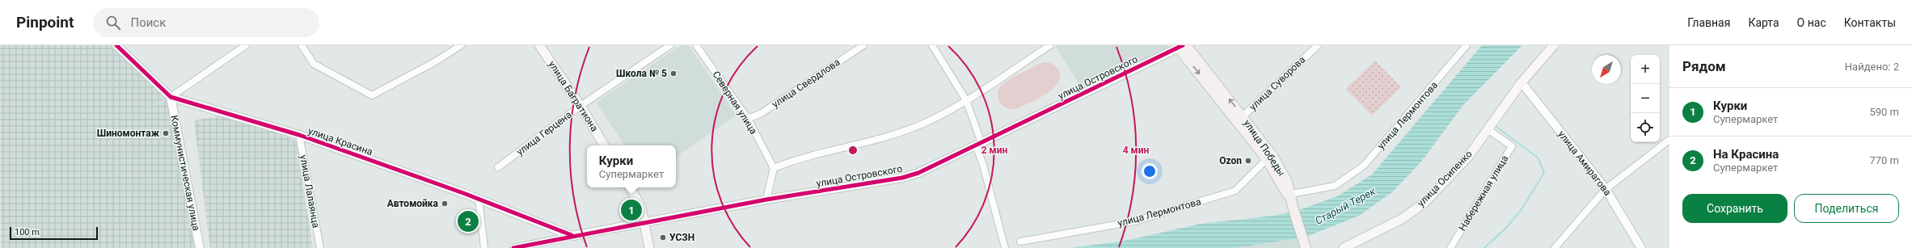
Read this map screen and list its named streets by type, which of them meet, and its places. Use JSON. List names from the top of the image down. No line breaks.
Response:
{"streets":{"main road":["улица Багратиона","улица Победы","улица Осипенко"],"street":["улица Островского","улица Свердлова","улица Суворова","Северная улица","улица Лермонтова","улица Герцена","улица Красина","улица Амирагова","Коммунистическая улица","улица Лалаянца","Набережная улица"]},"crossings":[["улица Островского","улица Красина"],["улица Островского","улица Победы"],["улица Свердлова","Северная улица"],["улица Суворова","улица Победы"],["улица Багратиона","улица Герцена"],["улица Лермонтова","улица Победы"],["улица Красина","Коммунистическая улица"],["улица Красина","улица Лалаянца"],["улица Амирагова","улица Осипенко"],["улица Осипенко","Набережная улица"]],"water":["Старый Терек"],"places":["Школа № 5","Шиномонтаж","Ozon","Автомойка","УСЗН"],"scale_bar":"100 m","north":"bottom left","page":{"header":"Pinpoint","search":"Поиск","nav":["Главная","Карта","О нас","Контакты"],"heading":["Рядом","Найдено: 2"],"map_buttons":["+","−"],"list":[{"mark":"1","name":"Курки","note":"Супермаркет","value":"590 m"},{"mark":"2","name":"На Красина","note":"Супермаркет","value":"770 m"}],"popup":["Курки","Супермаркет"],"buttons":["Сохранить","Поделиться"],"pins":["1","2"],"scale":"100 m"},"rings":["2 мин","4 мин"]}
